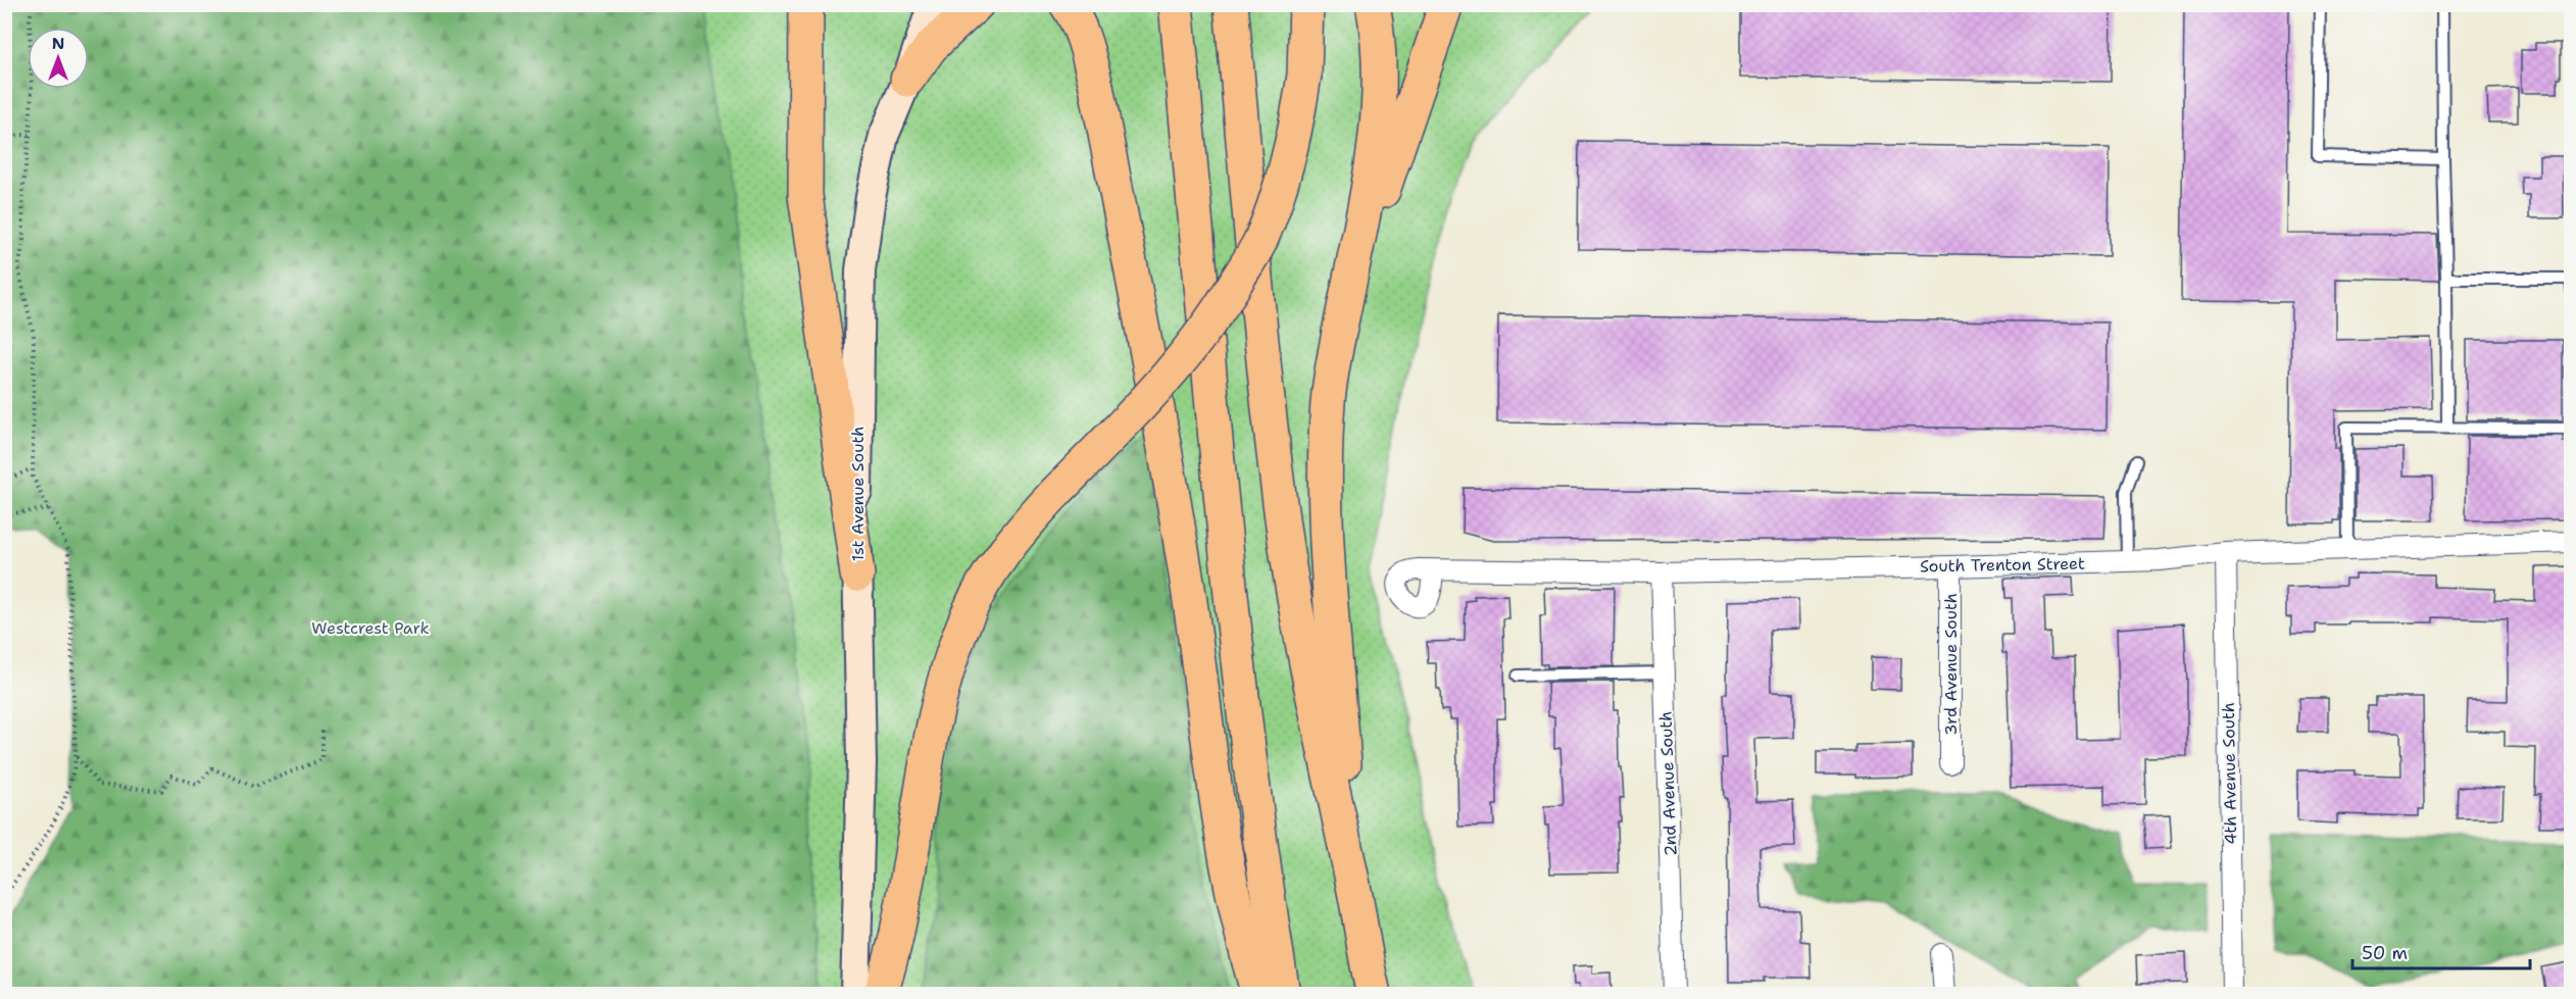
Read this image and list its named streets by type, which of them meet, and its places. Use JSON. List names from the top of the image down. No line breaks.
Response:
{"streets":{"main road":["1st Avenue South"],"street":["South Trenton Street","3rd Avenue South","4th Avenue South","2nd Avenue South"]},"crossings":[["South Trenton Street","3rd Avenue South"],["South Trenton Street","4th Avenue South"],["South Trenton Street","2nd Avenue South"]],"parks":["Westcrest Park"],"scale_bar":"50 m","north":"top"}
